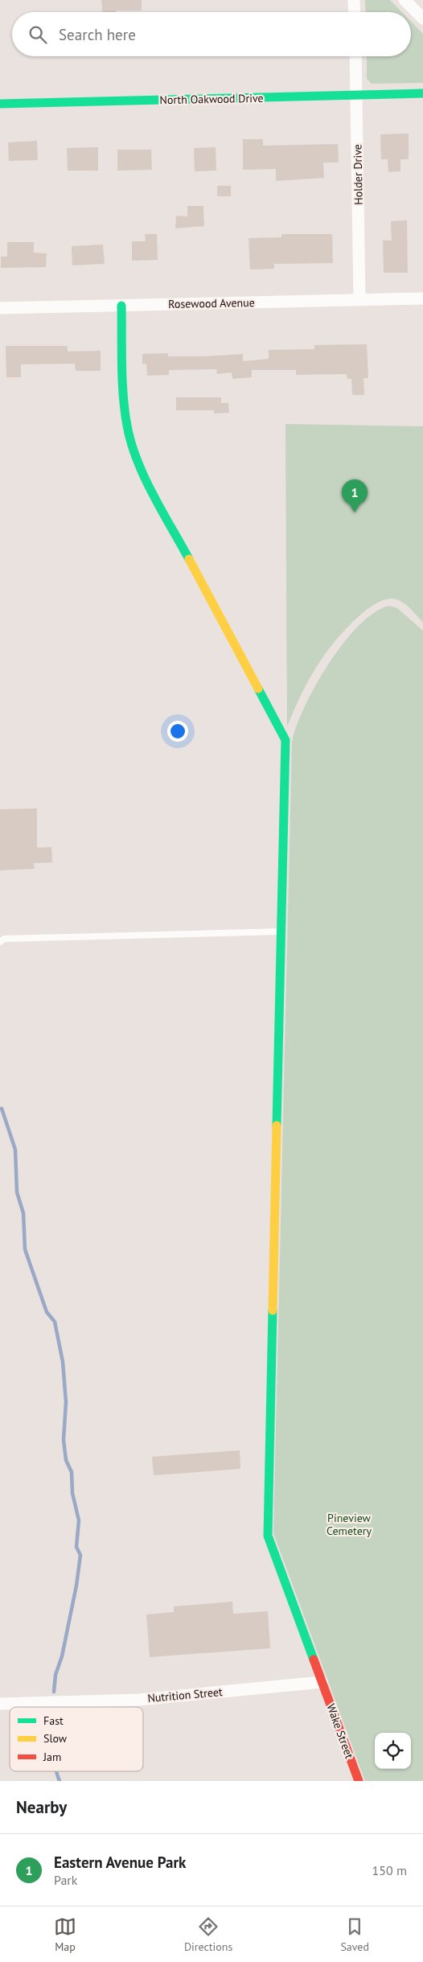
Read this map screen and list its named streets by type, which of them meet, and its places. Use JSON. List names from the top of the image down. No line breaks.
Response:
{"streets":{"street":["North Oakwood Drive","Holder Drive","Rosewood Avenue","Nutrition Street","Wake Street"]},"crossings":[["North Oakwood Drive","Holder Drive"],["Holder Drive","Rosewood Avenue"],["Rosewood Avenue","Wake Street"],["Nutrition Street","Wake Street"]],"parks":["Pineview Cemetery"],"legend":["Fast","Slow","Jam"],"page":{"search":"Search here","pins":"1","heading":"Nearby","list":[{"mark":"1","name":"Eastern Avenue Park","note":"Park","value":"150 m"}],"nav":["Map","Directions","Saved"]}}
